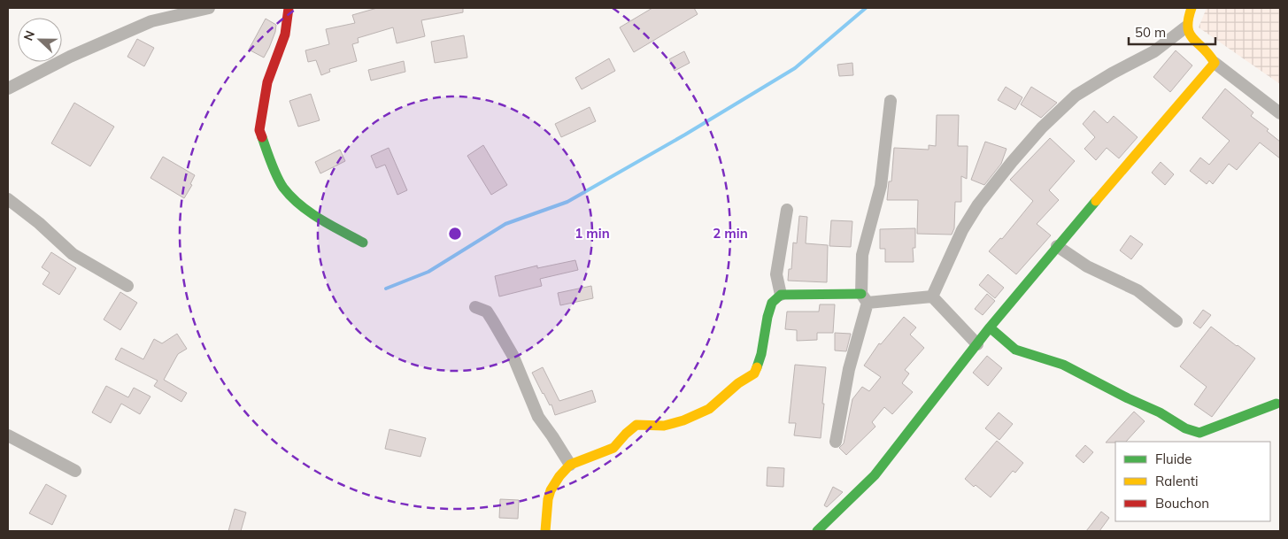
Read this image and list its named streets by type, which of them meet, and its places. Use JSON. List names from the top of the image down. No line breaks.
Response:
{"legend":["Fluide","Ralenti","Bouchon"],"scale_bar":"50 m","north":"left","rings":["1 min","2 min"]}
